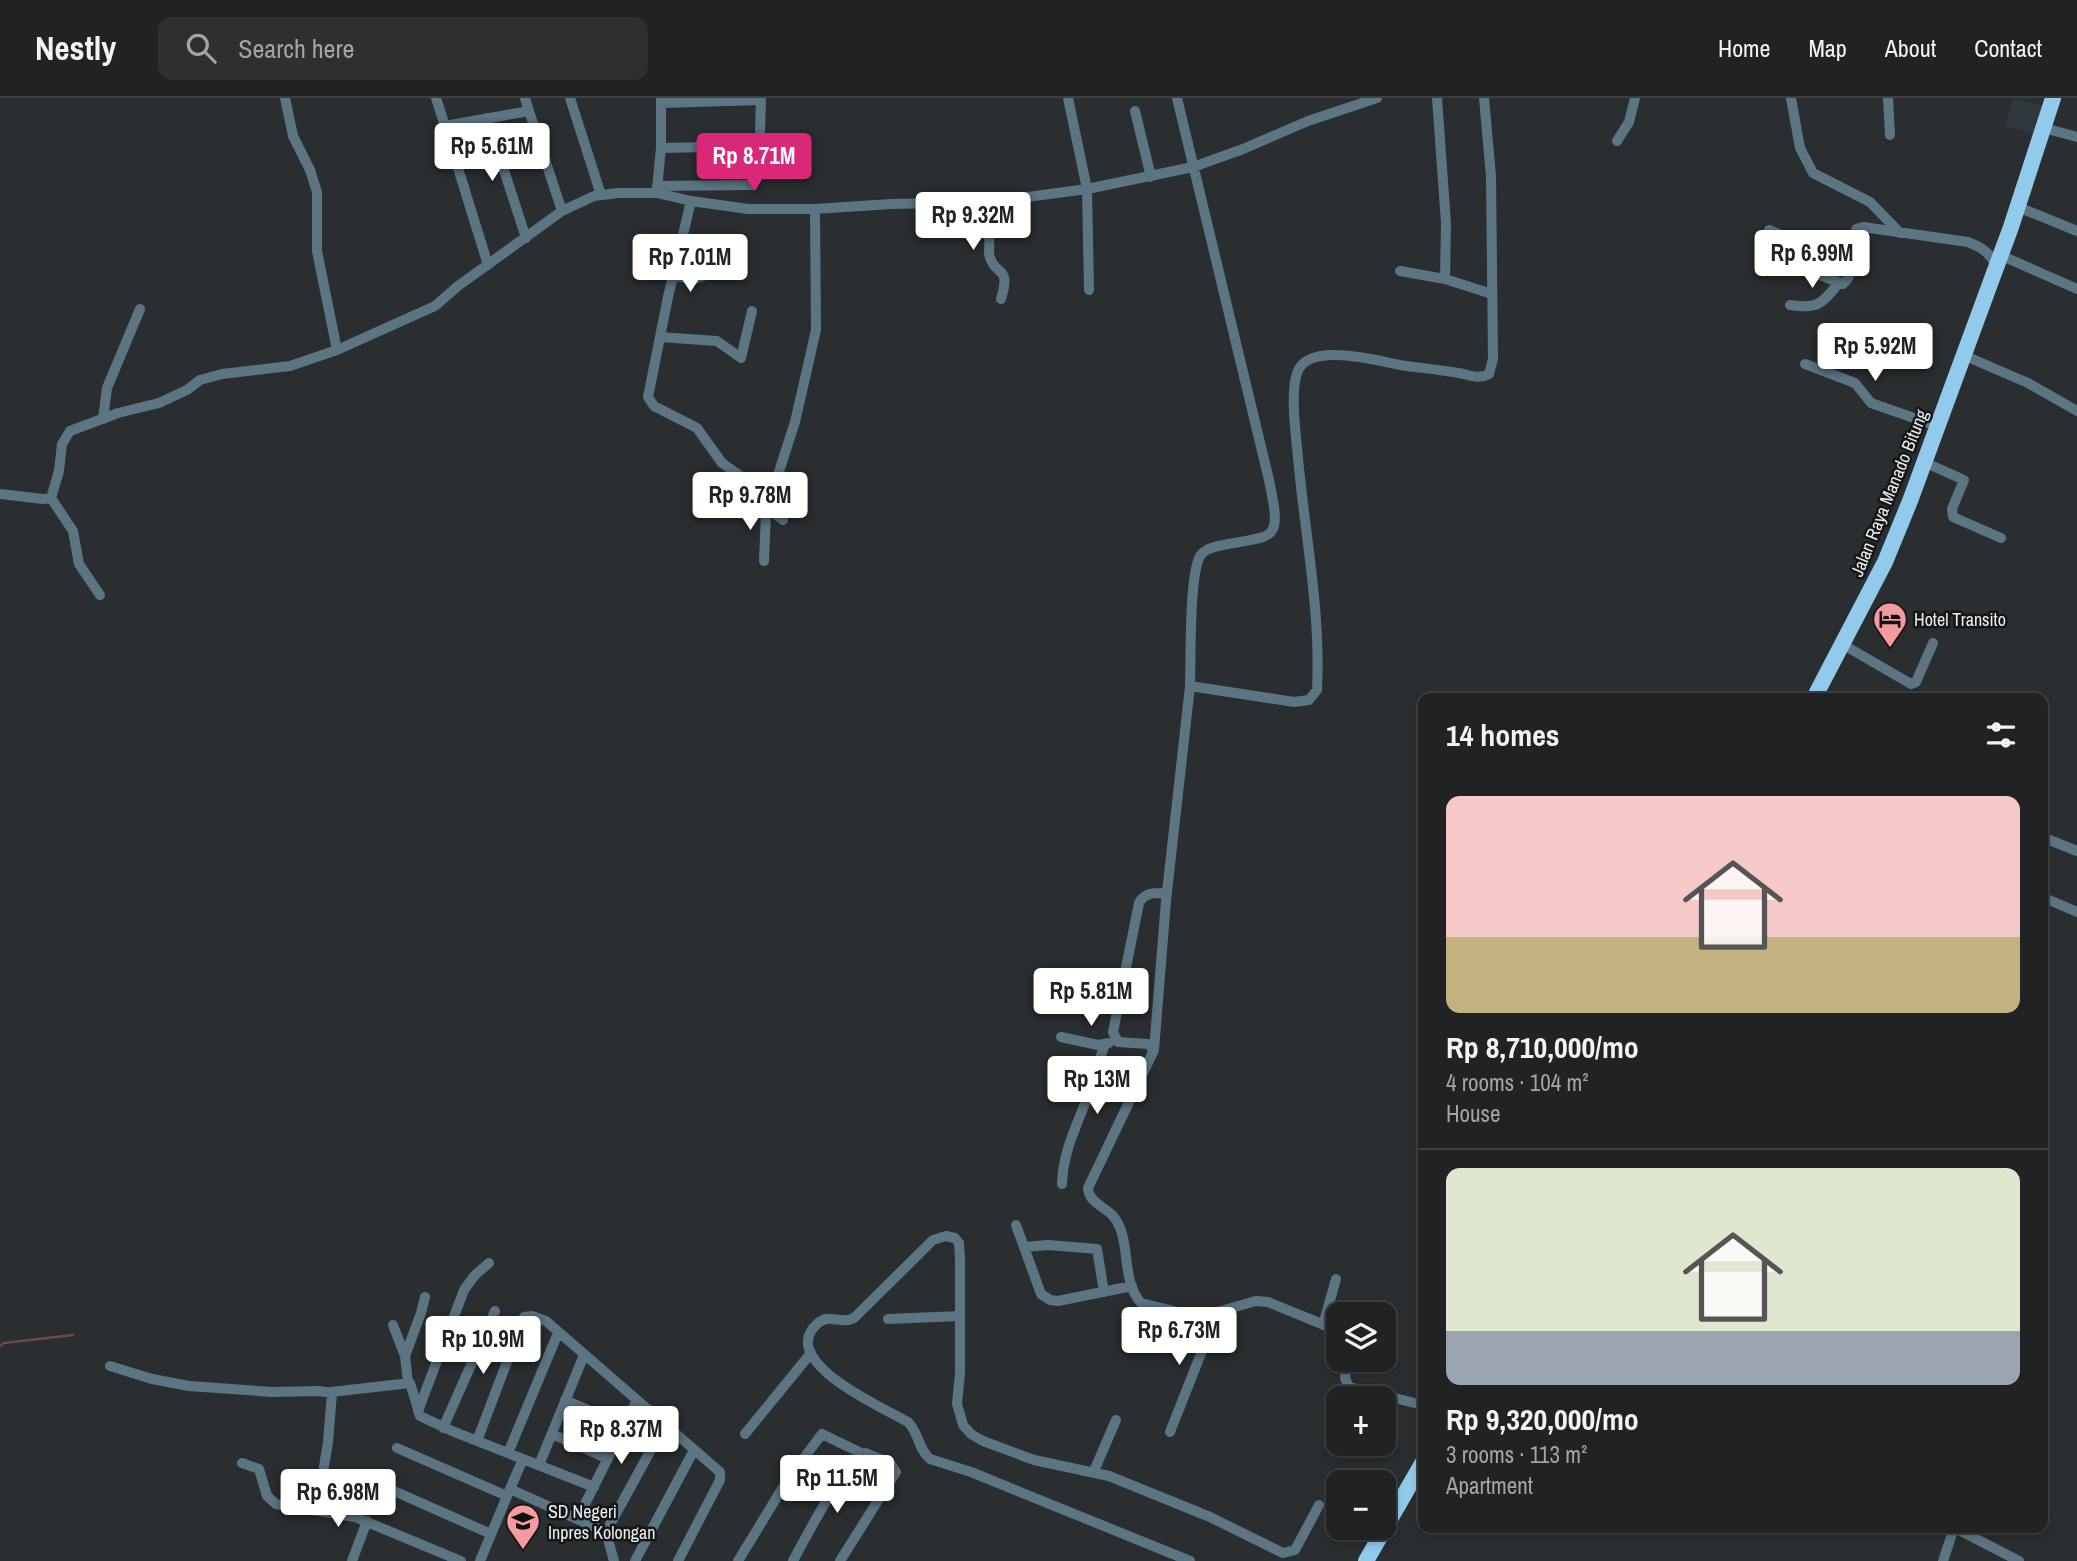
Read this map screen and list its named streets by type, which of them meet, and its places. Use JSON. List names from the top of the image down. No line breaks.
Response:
{"streets":{"highway":["Jalan Raya Manado Bitung"]},"places":{"hotel":["Hotel Transito"],"school or university":["SD Negeri Inpres Kolongan"]},"page":{"header":"Nestly","search":"Search here","nav":["Home","Map","About","Contact"],"price":["Rp 5.61M","Rp 8.71M","Rp 9.32M","Rp 6.99M","Rp 7.01M","Rp 5.92M","Rp 9.78M","Rp 5.81M","Rp 13M","Rp 6.73M","Rp 10.9M","Rp 8.37M","Rp 11.5M","Rp 6.98M"],"heading":"14 homes","list":[{"name":"Rp 8,710,000/mo","note":"4 rooms · 104 m² · House"},{"name":"Rp 9,320,000/mo","note":"3 rooms · 113 m² · Apartment"}],"map_buttons":["+","−"]}}
